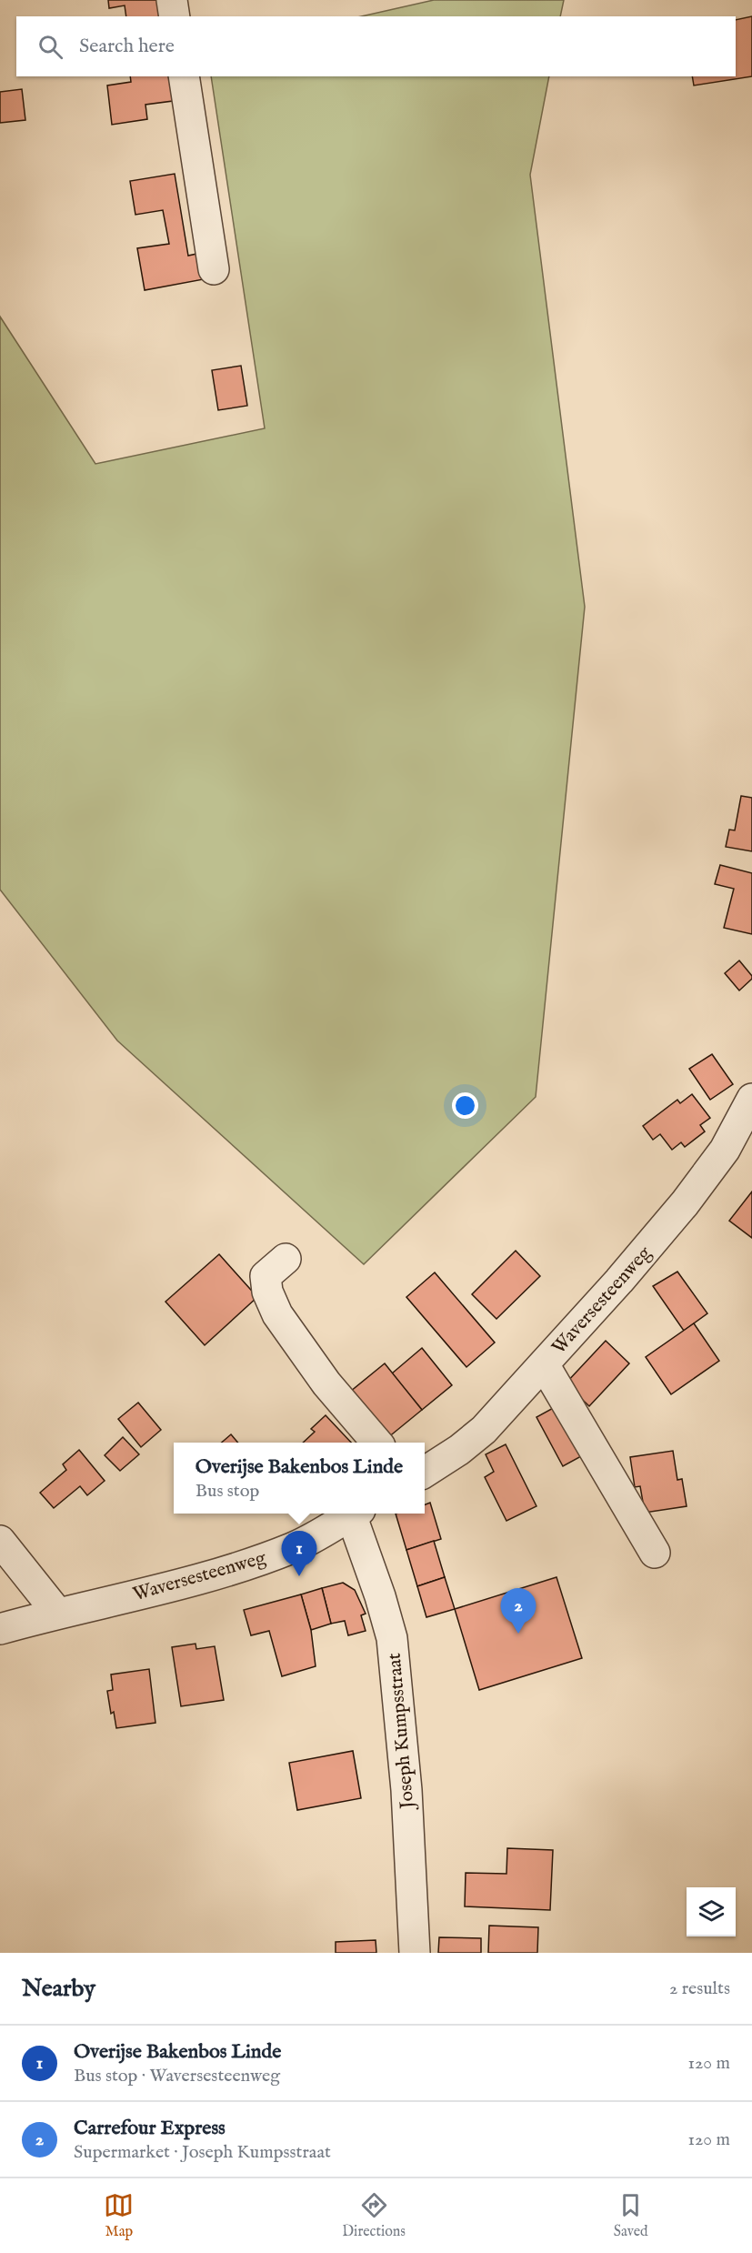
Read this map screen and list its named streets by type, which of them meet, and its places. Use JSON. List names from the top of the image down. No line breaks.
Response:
{"streets":{"street":["Waversesteenweg","Joseph Kumpsstraat"]},"page":{"search":"Search here","popup":["Overijse Bakenbos Linde","Bus stop"],"pins":["1","2"],"heading":["Nearby","2 results"],"list":[{"mark":"1","name":"Overijse Bakenbos Linde","note":"Bus stop · Waversesteenweg","value":"120 m"},{"mark":"2","name":"Carrefour Express","note":"Supermarket · Joseph Kumpsstraat","value":"120 m"}],"nav":["Map","Directions","Saved"]}}
